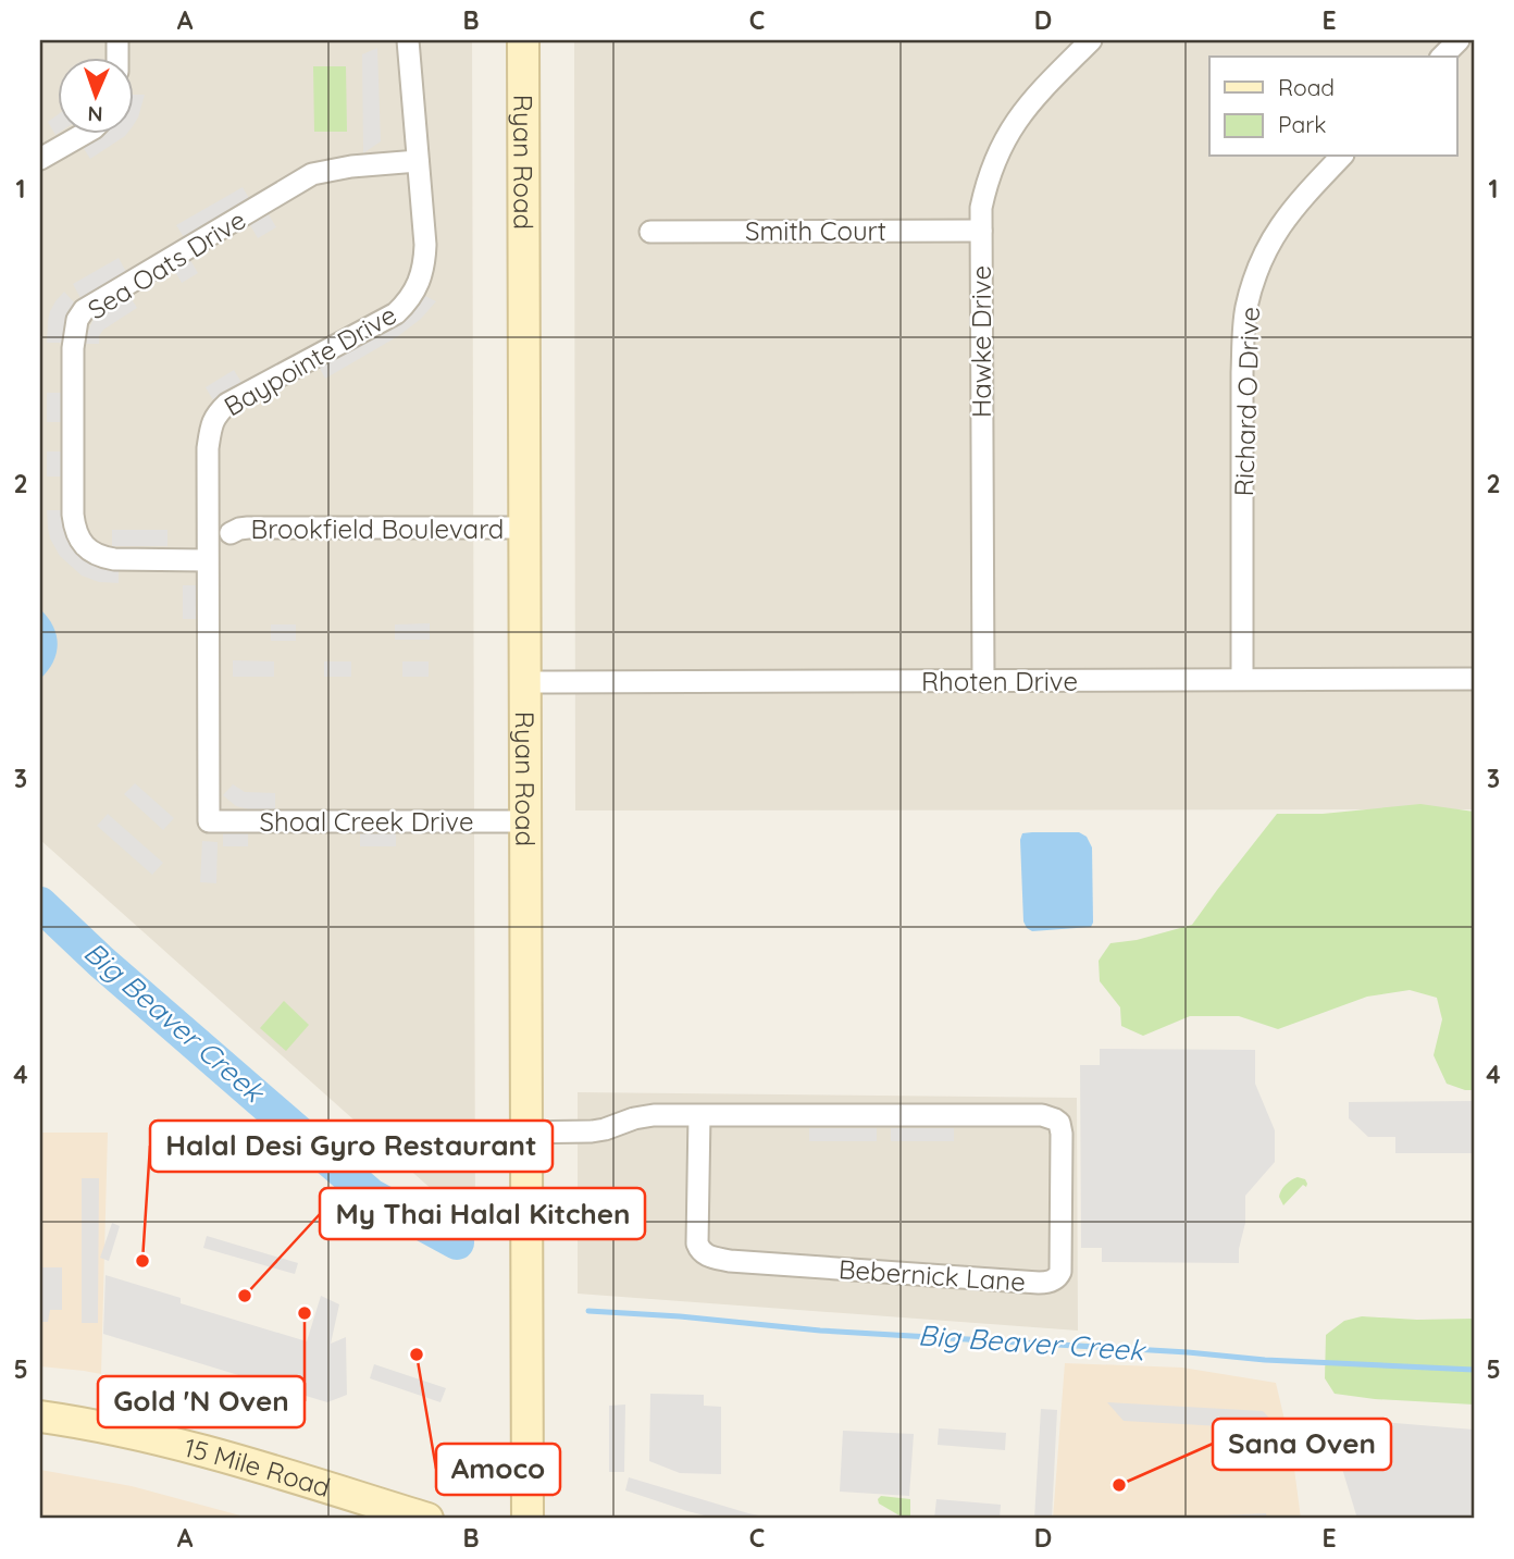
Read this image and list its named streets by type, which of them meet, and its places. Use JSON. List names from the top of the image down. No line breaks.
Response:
{"streets":{"main road":["Ryan Road","15 Mile Road"],"street":["Smith Court","Sea Oats Drive","Hawke Drive","Baypointe Drive","Richard O Drive","Brookfield Boulevard","Rhoten Drive","Shoal Creek Drive","Bebernick Lane"]},"crossings":[["Ryan Road","Brookfield Boulevard"],["Ryan Road","Rhoten Drive"],["Ryan Road","Shoal Creek Drive"],["Ryan Road","Bebernick Lane"],["Smith Court","Hawke Drive"],["Sea Oats Drive","Baypointe Drive"],["Hawke Drive","Rhoten Drive"],["Baypointe Drive","Shoal Creek Drive"],["Richard O Drive","Rhoten Drive"]],"water":["Big Beaver Creek"],"places":["Halal Desi Gyro Restaurant","My Thai Halal Kitchen","Gold 'N Oven","Amoco","Sana Oven"],"legend":["Road","Park"],"north":"bottom","grid":{"columns":["A","B","C","D","E"],"rows":["1","2","3","4","5"]}}
